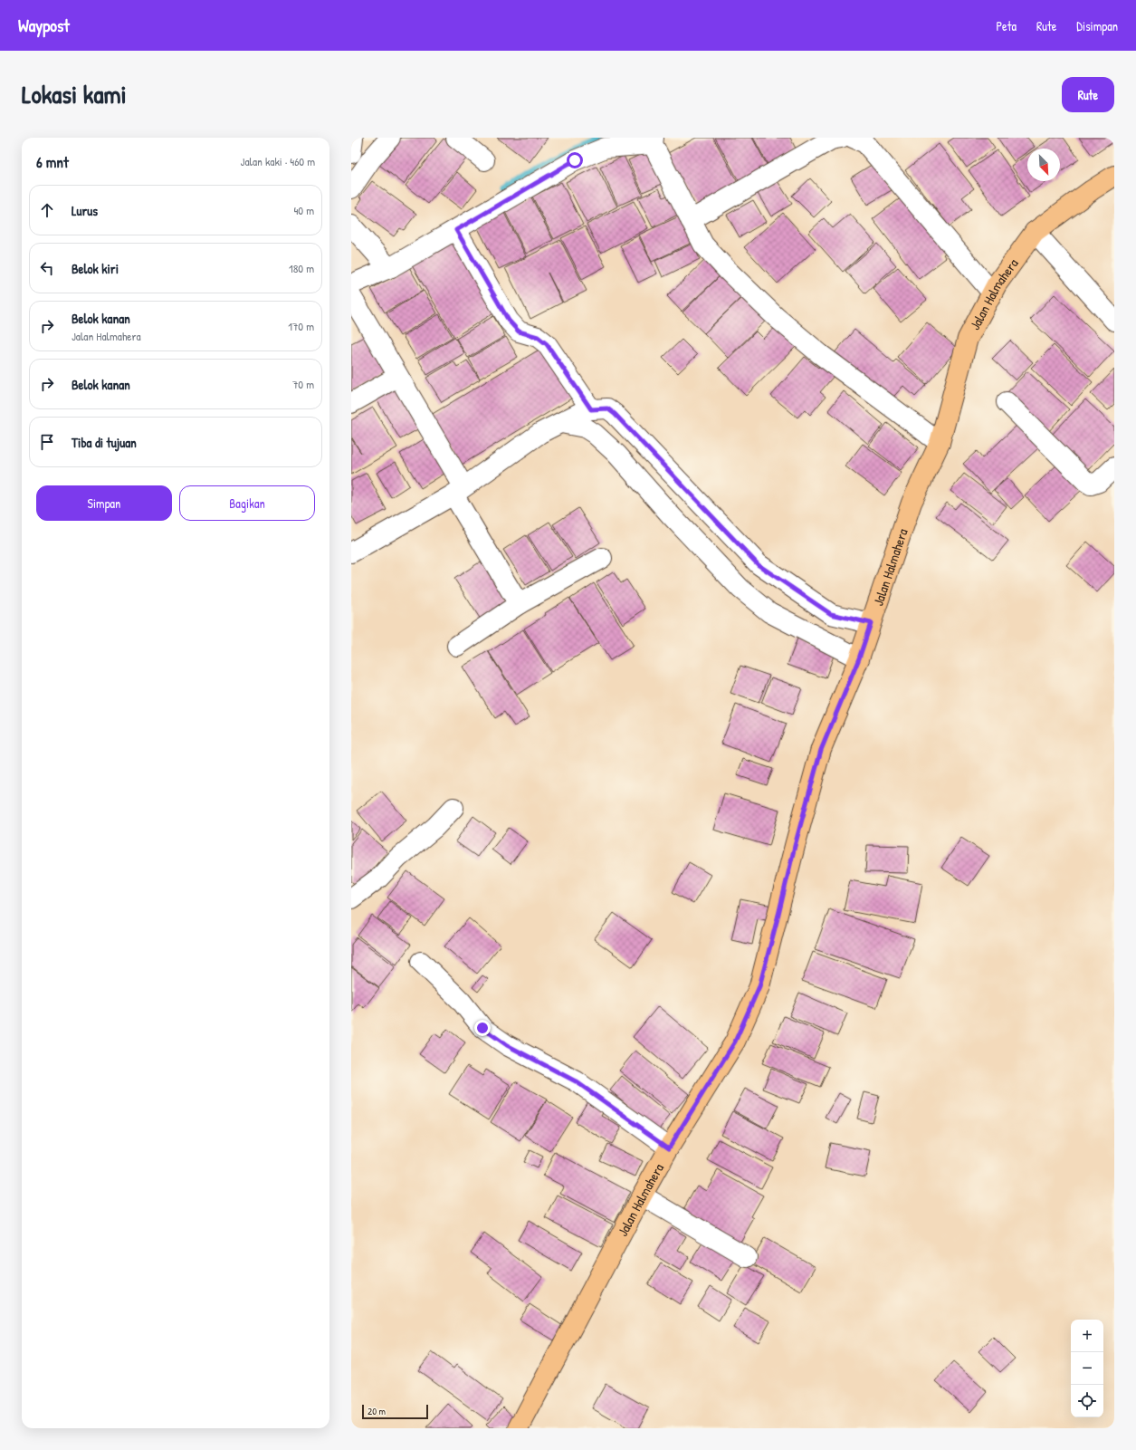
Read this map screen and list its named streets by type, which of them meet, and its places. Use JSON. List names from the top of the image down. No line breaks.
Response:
{"streets":{"main road":["Jalan Halmahera"]},"scale_bar":"20 m","north":"bottom right","page":{"header":"Waypost","nav":["Peta","Rute","Disimpan"],"title":"Lokasi kami","buttons":["Rute",["Simpan","Bagikan"]],"heading":["6 mnt","Jalan kaki · 460 m"],"list":[["Lurus","40 m"],["Belok kiri","180 m"],["Belok kanan","Jalan Halmahera","170 m"],["Belok kanan","70 m"],"Tiba di tujuan"],"map_buttons":["+","−"],"scale":"20 m"}}
